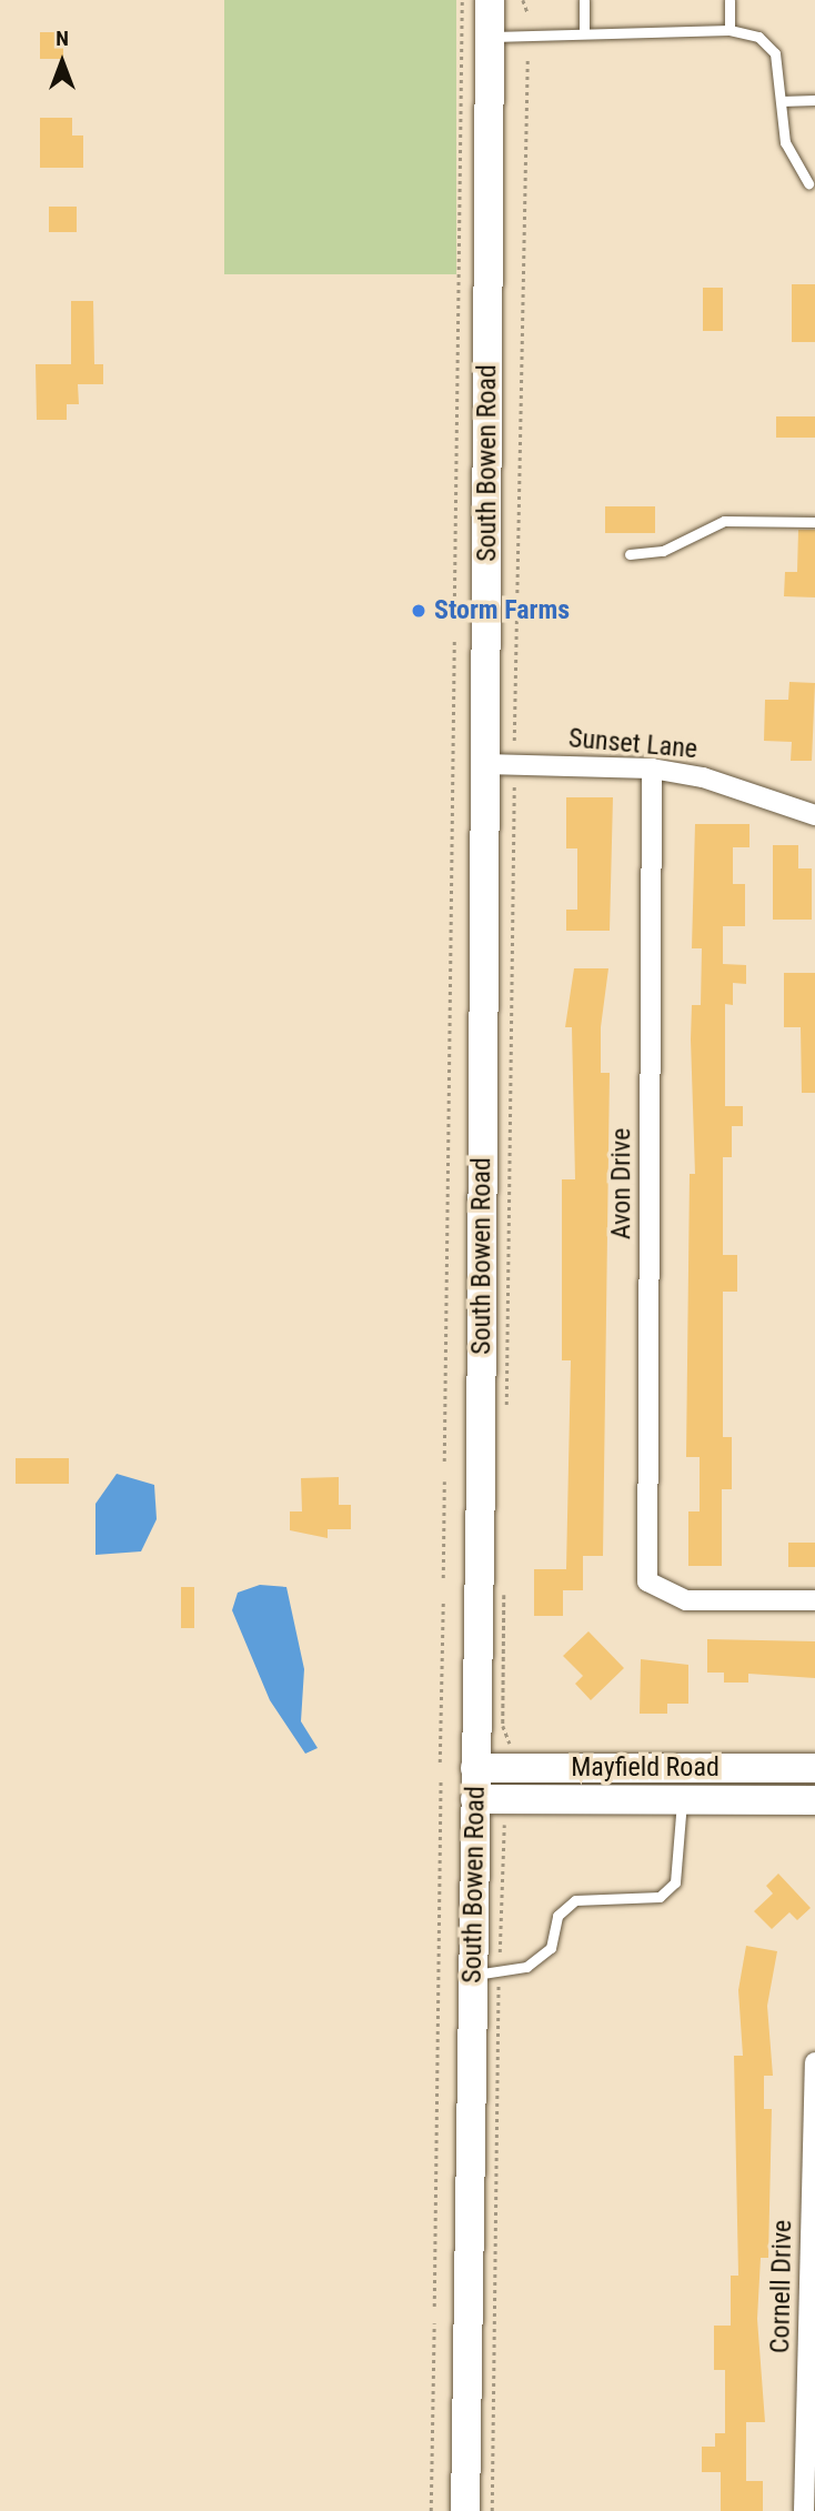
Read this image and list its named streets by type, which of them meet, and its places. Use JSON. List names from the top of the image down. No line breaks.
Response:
{"streets":{"main road":["South Bowen Road","Mayfield Road"],"street":["Sunset Lane","Avon Drive","Cornell Drive"]},"crossings":[["South Bowen Road","Sunset Lane"],["South Bowen Road","Mayfield Road"],["Sunset Lane","Avon Drive"]],"places":["Storm Farms"],"north":"top"}
